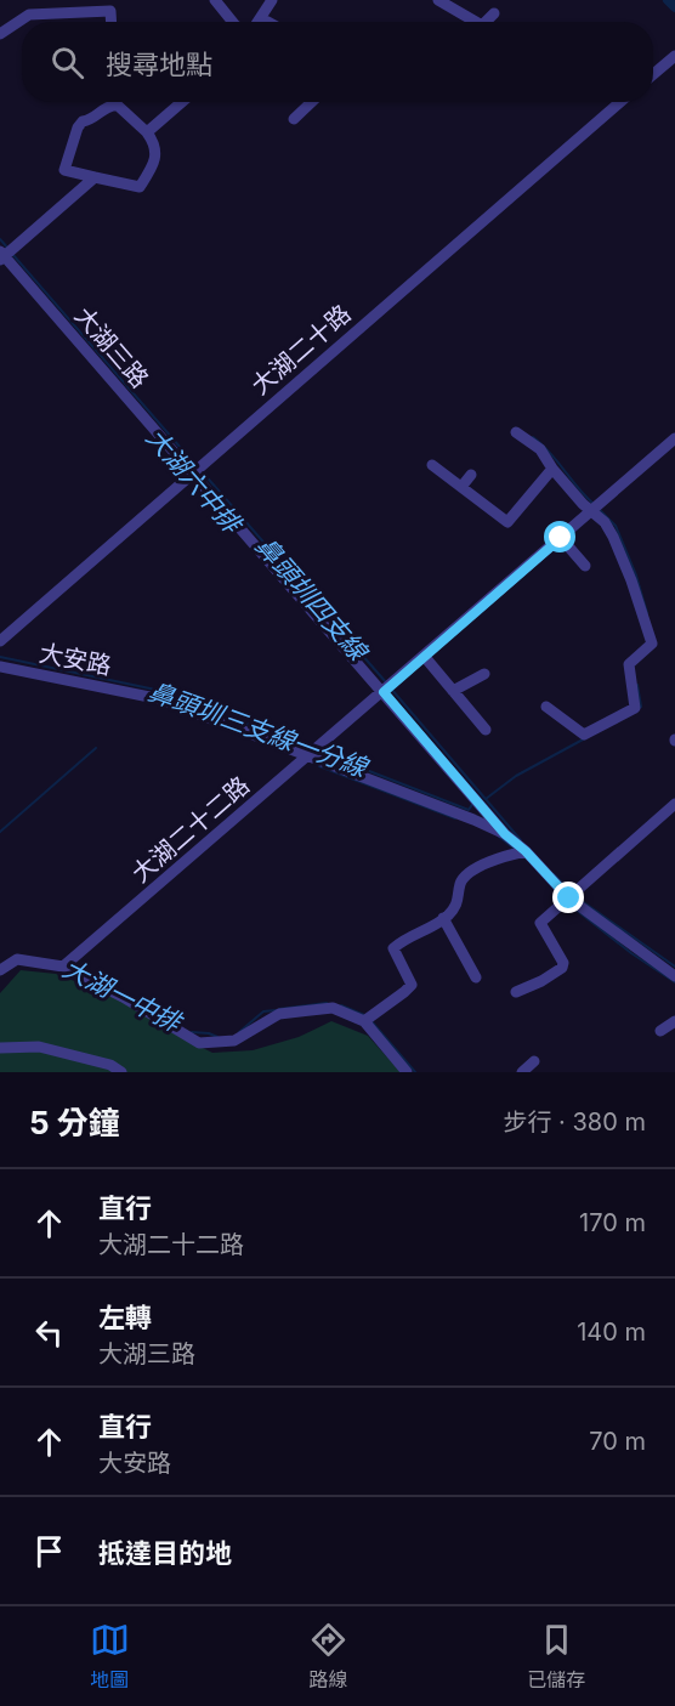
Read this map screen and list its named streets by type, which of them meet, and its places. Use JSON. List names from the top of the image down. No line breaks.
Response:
{"streets":{"street":["大湖三路","大湖二十路","大安路","大湖二十二路"]},"crossings":[["大湖三路","大湖二十路"],["大湖三路","大安路"],["大湖三路","大湖二十二路"],["大安路","大湖二十二路"]],"water":["大湖六中排","鼻頭圳四支線","鼻頭圳三支線一分線","大湖一中排"],"page":{"search":"搜尋地點","heading":["5 分鐘","步行 · 380 m"],"list":[["直行","大湖二十二路","170 m"],["左轉","大湖三路","140 m"],["直行","大安路","70 m"],"抵達目的地"],"nav":["地圖","路線","已儲存"]}}
